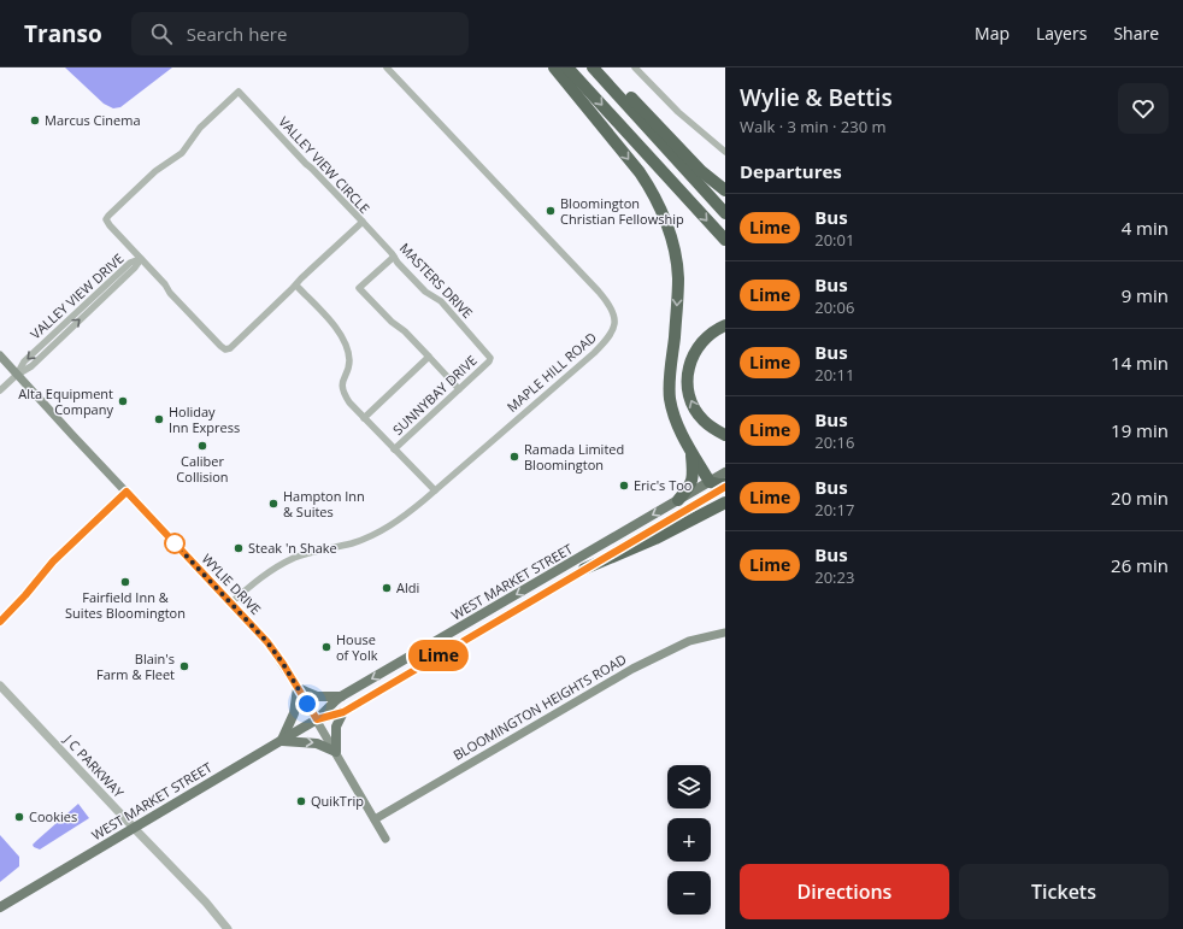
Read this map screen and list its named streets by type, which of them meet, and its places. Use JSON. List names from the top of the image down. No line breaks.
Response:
{"streets":{"main road":["WEST MARKET STREET","WYLIE DRIVE","BLOOMINGTON HEIGHTS ROAD"],"street":["VALLEY VIEW CIRCLE","MASTERS DRIVE","VALLEY VIEW DRIVE","MAPLE HILL ROAD","SUNNYBAY DRIVE","J C PARKWAY"]},"crossings":[["VALLEY VIEW CIRCLE","MASTERS DRIVE"],["VALLEY VIEW CIRCLE","VALLEY VIEW DRIVE"],["MASTERS DRIVE","SUNNYBAY DRIVE"],["VALLEY VIEW DRIVE","WYLIE DRIVE"],["MAPLE HILL ROAD","WYLIE DRIVE"],["WEST MARKET STREET","WYLIE DRIVE"],["WEST MARKET STREET","J C PARKWAY"],["WYLIE DRIVE","BLOOMINGTON HEIGHTS ROAD"]],"places":["Marcus Cinema","Bloomington Christian Fellowship","Alta Equipment Company","Holiday Inn Express","Caliber Collision","Ramada Limited Bloomington","Eric's Too","Hampton Inn & Suites","Steak 'n Shake","Fairfield Inn & Suites Bloomington","Aldi","House of Yolk","Blain's Farm & Fleet","QuikTrip","Cookies"],"lines":["bus line Lime"],"page":{"header":"Transo","search":"Search here","nav":["Map","Layers","Share"],"on_map":"Lime","heading":[["Wylie & Bettis","Walk · 3 min · 230 m"],"Departures"],"list":[{"mark":"Lime","name":"Bus","note":"20:01","value":"4 min"},{"mark":"Lime","name":"Bus","note":"20:06","value":"9 min"},{"mark":"Lime","name":"Bus","note":"20:11","value":"14 min"},{"mark":"Lime","name":"Bus","note":"20:16","value":"19 min"},{"mark":"Lime","name":"Bus","note":"20:17","value":"20 min"},{"mark":"Lime","name":"Bus","note":"20:23","value":"26 min"}],"map_buttons":["+","−"],"buttons":["Directions","Tickets"]}}
